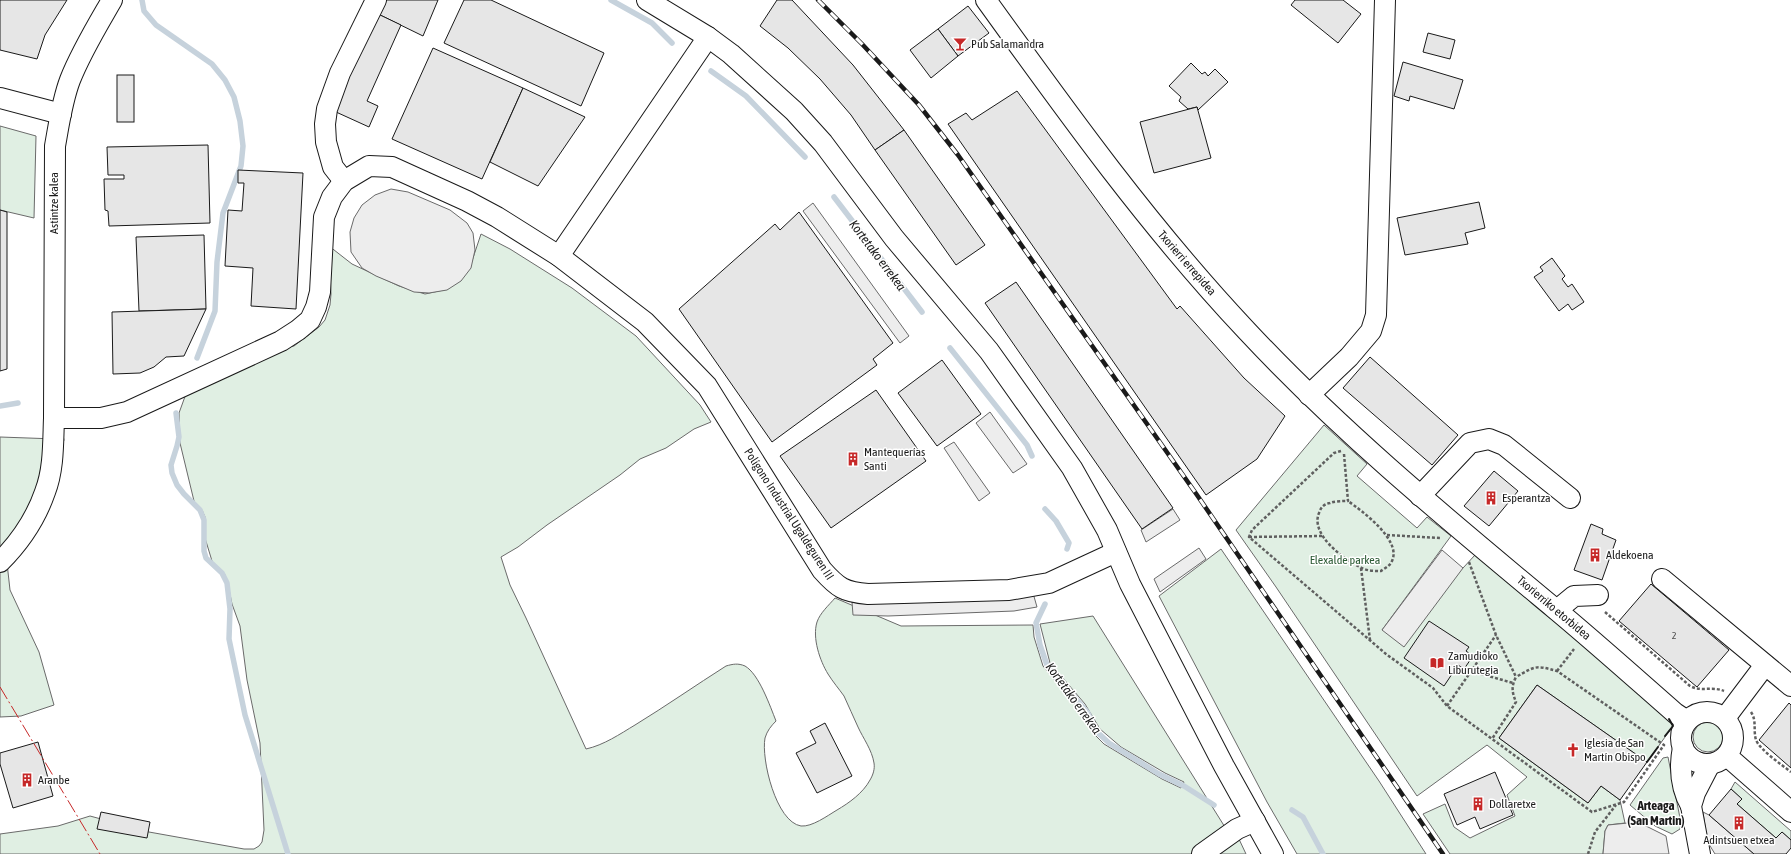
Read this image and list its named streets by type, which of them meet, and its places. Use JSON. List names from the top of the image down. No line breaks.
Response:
{"streets":{"street":["Astintze kalea","Txorierri errepidea","Polígono Industrial Ugaldeguren III","Txorierriko etorbidea"]},"crossings":[["Txorierri errepidea","Txorierriko etorbidea"]],"districts":["Arteaga (San Martin)"],"water":["Kortetako errekea"],"parks":["Elexalde parkea"],"places":{"bar":["Pub Salamandra"],"building":["Mantequerías Santi","Esperantza","Aldekoena","Aranbe","Dollaretxe","Adintsuen etxea"],"library":["Zamudioko Liburutegia"],"church":["Iglesia de San Martín Obispo"]},"house_numbers":["2"]}
